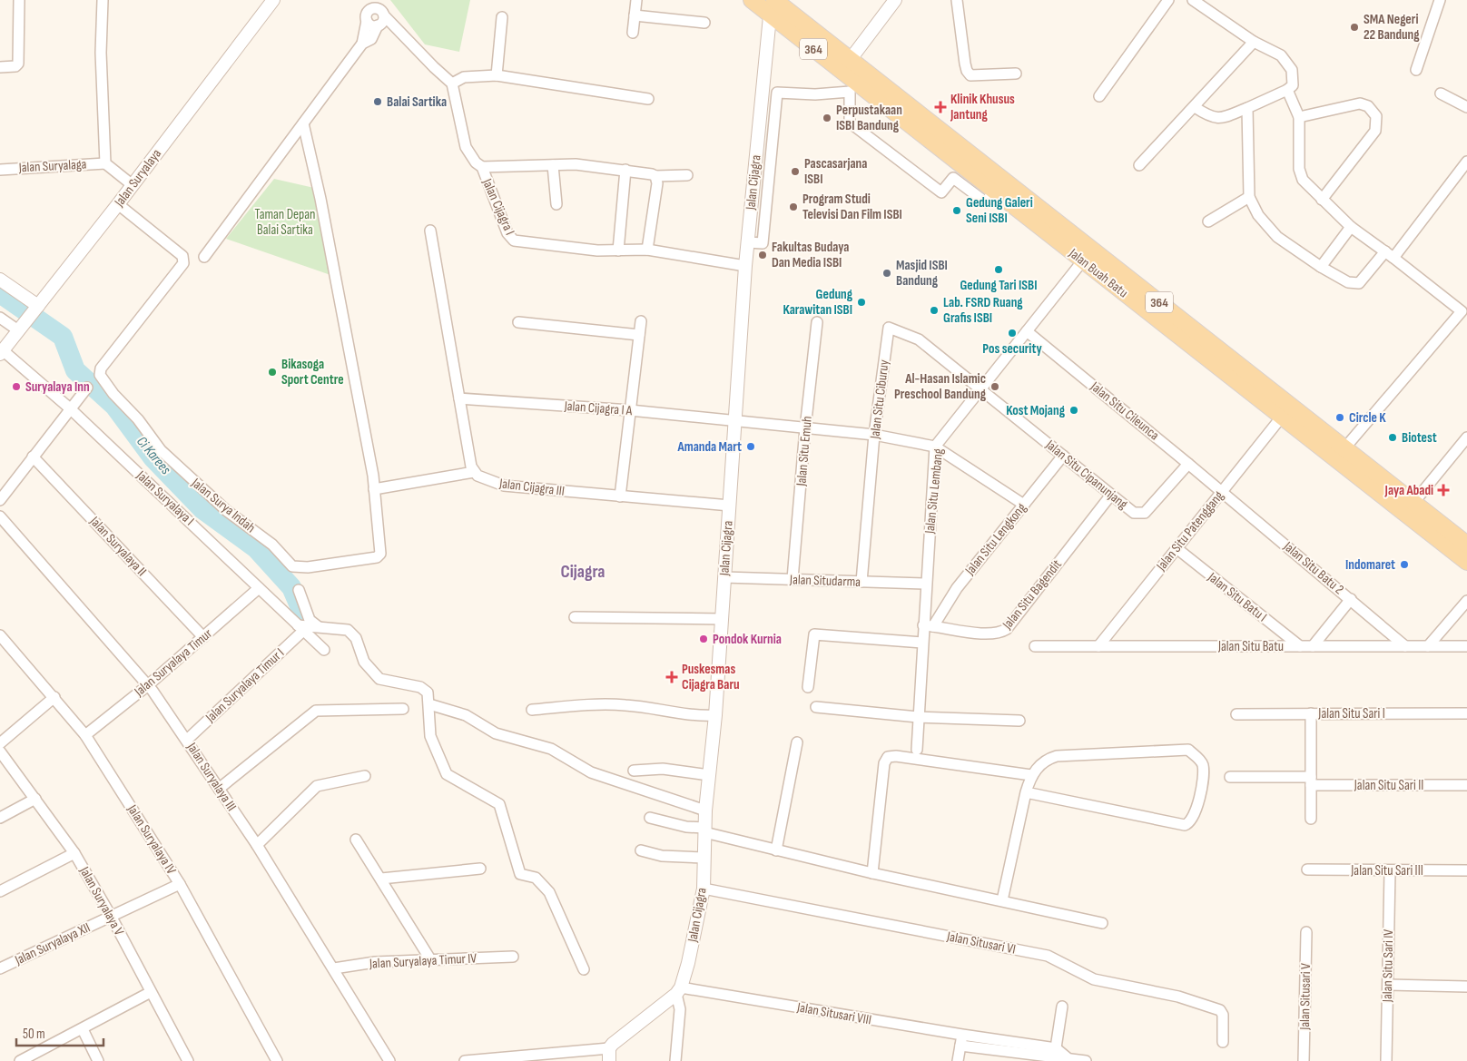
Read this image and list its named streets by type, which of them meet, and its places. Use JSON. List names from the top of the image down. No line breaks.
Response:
{"streets":{"main road":["364","Jalan Buah Batu"],"street":["Jalan Suryalaga","Jalan Suryalaya","Jalan Cijagra","Jalan Cijagra I","Jalan Situ Ciburuy","Jalan Cijagra I A","Jalan Situ Cileunca","Jalan Situ Emuh","Jalan Situ Cipanunjang","Jalan Cijagra III","Jalan Situ Lembang","Jalan Suryalaya I","Jalan Surya Indah","Jalan Situ Patenggang","Jalan Situ Lengkong","Jalan Suryalaya II","Jalan Situ Batu 2","Jalan Situdarma","Jalan Situ Bagendit","Jalan Situ Batu I","Jalan Situ Batu","Jalan Suryalaya Timur","Jalan Suryalaya Timur I","Jalan Situ Sari I","Jalan Suryalaya III","Jalan Situ Sari II","Jalan Suryalaya IV","Jalan Situ Sari III","Jalan Suryalaya V","Jalan Situsari VI","Jalan Suryalaya XII","Jalan Suryalaya Timur IV","Jalan Situ Sari IV","Jalan Situsari V","Jalan Situsari VIII"]},"crossings":[["Jalan Suryalaya","Jalan Suryalaya I"],["Jalan Suryalaya","Jalan Surya Indah"],["Jalan Cijagra","Jalan Cijagra I"],["Jalan Cijagra","Jalan Buah Batu"],["Jalan Cijagra","Jalan Cijagra I A"],["Jalan Cijagra","Jalan Cijagra III"],["Jalan Cijagra","Jalan Situdarma"],["Jalan Cijagra","Jalan Situsari VI"],["Jalan Cijagra","Jalan Situsari VIII"],["Jalan Buah Batu","Jalan Situ Lembang"],["Jalan Buah Batu","Jalan Situ Patenggang"],["Jalan Situ Ciburuy","Jalan Cijagra I A"],["Jalan Situ Ciburuy","Jalan Situ Cipanunjang"],["Jalan Situ Ciburuy","Jalan Situ Lembang"],["Jalan Situ Ciburuy","Jalan Situdarma"],["Jalan Cijagra I A","Jalan Situ Emuh"],["Jalan Cijagra I A","Jalan Situ Lembang"],["Jalan Situ Cileunca","Jalan Situ Cipanunjang"],["Jalan Situ Cileunca","Jalan Situ Lembang"],["Jalan Situ Cileunca","Jalan Situ Patenggang"],["Jalan Situ Cileunca","Jalan Situ Batu 2"],["Jalan Situ Emuh","Jalan Situdarma"],["Jalan Situ Cipanunjang","Jalan Situ Lembang"],["Jalan Situ Cipanunjang","Jalan Situ Lengkong"],["Jalan Situ Cipanunjang","Jalan Situ Bagendit"],["Jalan Situ Lembang","Jalan Situ Lengkong"],["Jalan Situ Lembang","Jalan Situdarma"],["Jalan Situ Lembang","Jalan Situ Bagendit"],["Jalan Suryalaya I","Jalan Suryalaya Timur"],["Jalan Suryalaya I","Jalan Suryalaya Timur I"],["Jalan Situ Patenggang","Jalan Situ Batu 2"],["Jalan Situ Patenggang","Jalan Situ Batu I"],["Jalan Situ Patenggang","Jalan Situ Batu"],["Jalan Situ Lengkong","Jalan Situ Bagendit"],["Jalan Suryalaya II","Jalan Suryalaya Timur"],["Jalan Situ Batu 2","Jalan Situ Batu"],["Jalan Situ Batu I","Jalan Situ Batu"],["Jalan Suryalaya Timur","Jalan Suryalaya III"],["Jalan Suryalaya Timur","Jalan Suryalaya IV"],["Jalan Suryalaya Timur I","Jalan Suryalaya III"],["Jalan Suryalaya III","Jalan Suryalaya Timur IV"],["Jalan Suryalaya IV","Jalan Suryalaya XII"],["Jalan Situ Sari III","Jalan Situ Sari IV"],["Jalan Suryalaya V","Jalan Suryalaya XII"]],"districts":["Cijagra"],"water":["Ci Karees"],"parks":["Taman Depan Balai Sartika"],"places":{"other":["SMA Negeri 22 Bandung","Balai Sartika","Perpustakaan ISBI Bandung","Pascasarjana ISBI","Program Studi Televisi Dan Film ISBI","Gedung Galeri Seni ISBI","Fakultas Budaya Dan Media ISBI","Gedung Tari ISBI","Masjid ISBI Bandung","Gedung Karawitan ISBI","Lab. FSRD Ruang Grafis ISBI","Pos security","Bikasoga Sport Centre","Suryalaya Inn","Al-Hasan Islamic Preschool Bandung","Kost Mojang","Circle K","Biotest","Amanda Mart","Indomaret","Pondok Kurnia"],"health":["Klinik Khusus Jantung","Jaya Abadi","Puskesmas Cijagra Baru"]},"scale_bar":"50 m"}
